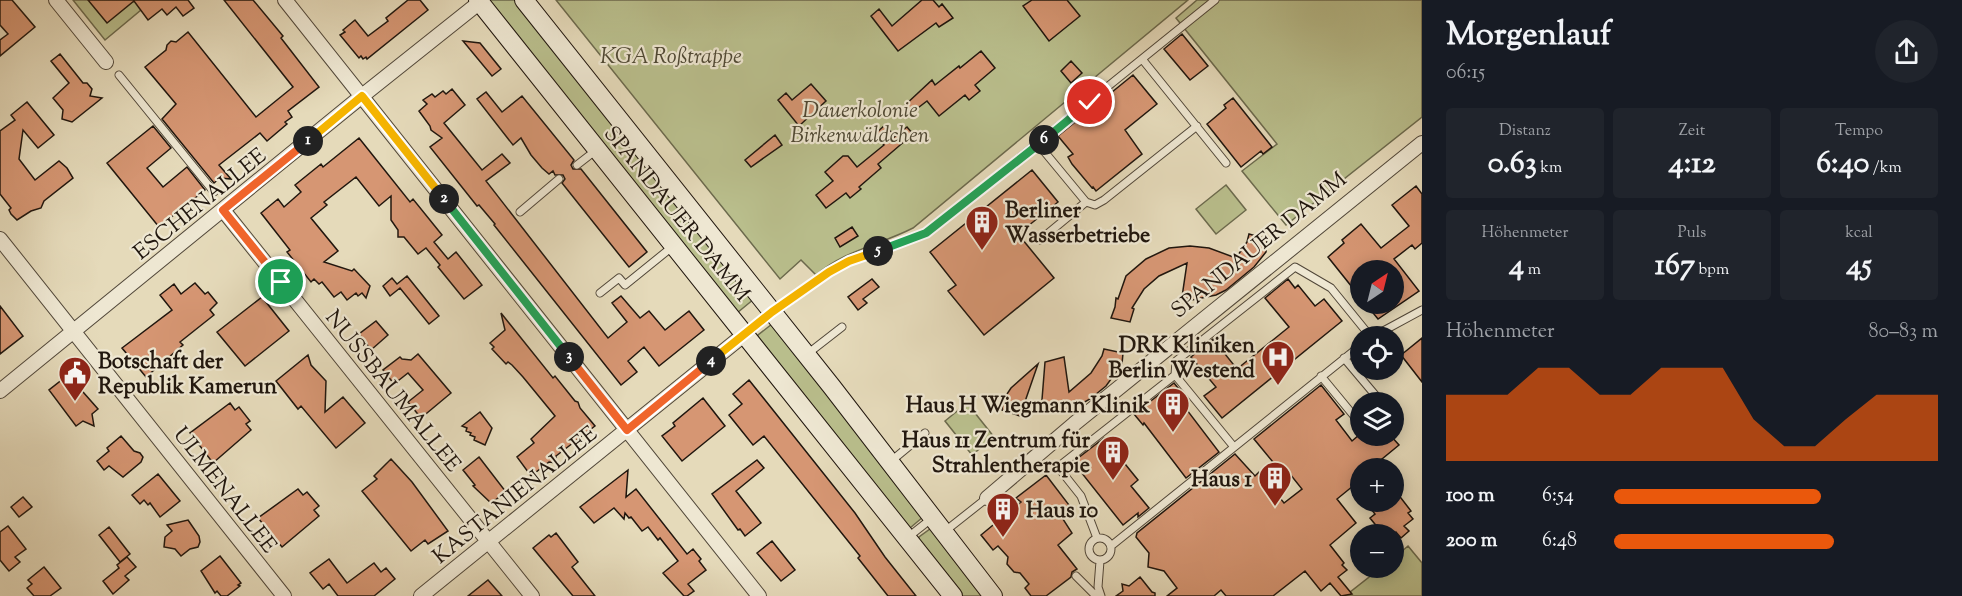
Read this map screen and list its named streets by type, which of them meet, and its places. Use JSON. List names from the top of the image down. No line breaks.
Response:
{"streets":{"main road":["SPANDAUER DAMM"],"street":["ESCHENALLEE","NUSSBAUMALLEE","ULMENALLEE","KASTANIENALLEE"]},"crossings":[["ESCHENALLEE","SPANDAUER DAMM"],["ESCHENALLEE","NUSSBAUMALLEE"],["ESCHENALLEE","ULMENALLEE"],["SPANDAUER DAMM","KASTANIENALLEE"],["NUSSBAUMALLEE","KASTANIENALLEE"]],"parks":["KGA Roßtrappe","Dauerkolonie Birkenwäldchen"],"places":{"building":["Berliner Wasserbetriebe","Haus H Wiegmann Klinik","Haus 11 Zentrum für Strahlentherapie","Haus 1","Haus 10"],"hospital":["DRK Kliniken Berlin Westend"],"public building":["Botschaft der Republik Kamerun"]},"north":"top right","page":{"heading":["Morgenlauf","06:15"],"stats":[["Distanz","0.63 km"],["Zeit","4:12"],["Tempo","6:40 /km"],["Höhenmeter","4 m"],["Puls","167 bpm"],["kcal","45"]],"pins":["6","1","2","5","3","4"],"map_buttons":["+","−"],"chart":["Höhenmeter","80–83 m"],"list":[{"name":"100 m","note":"6:54"},{"name":"200 m","note":"6:48"}]}}
